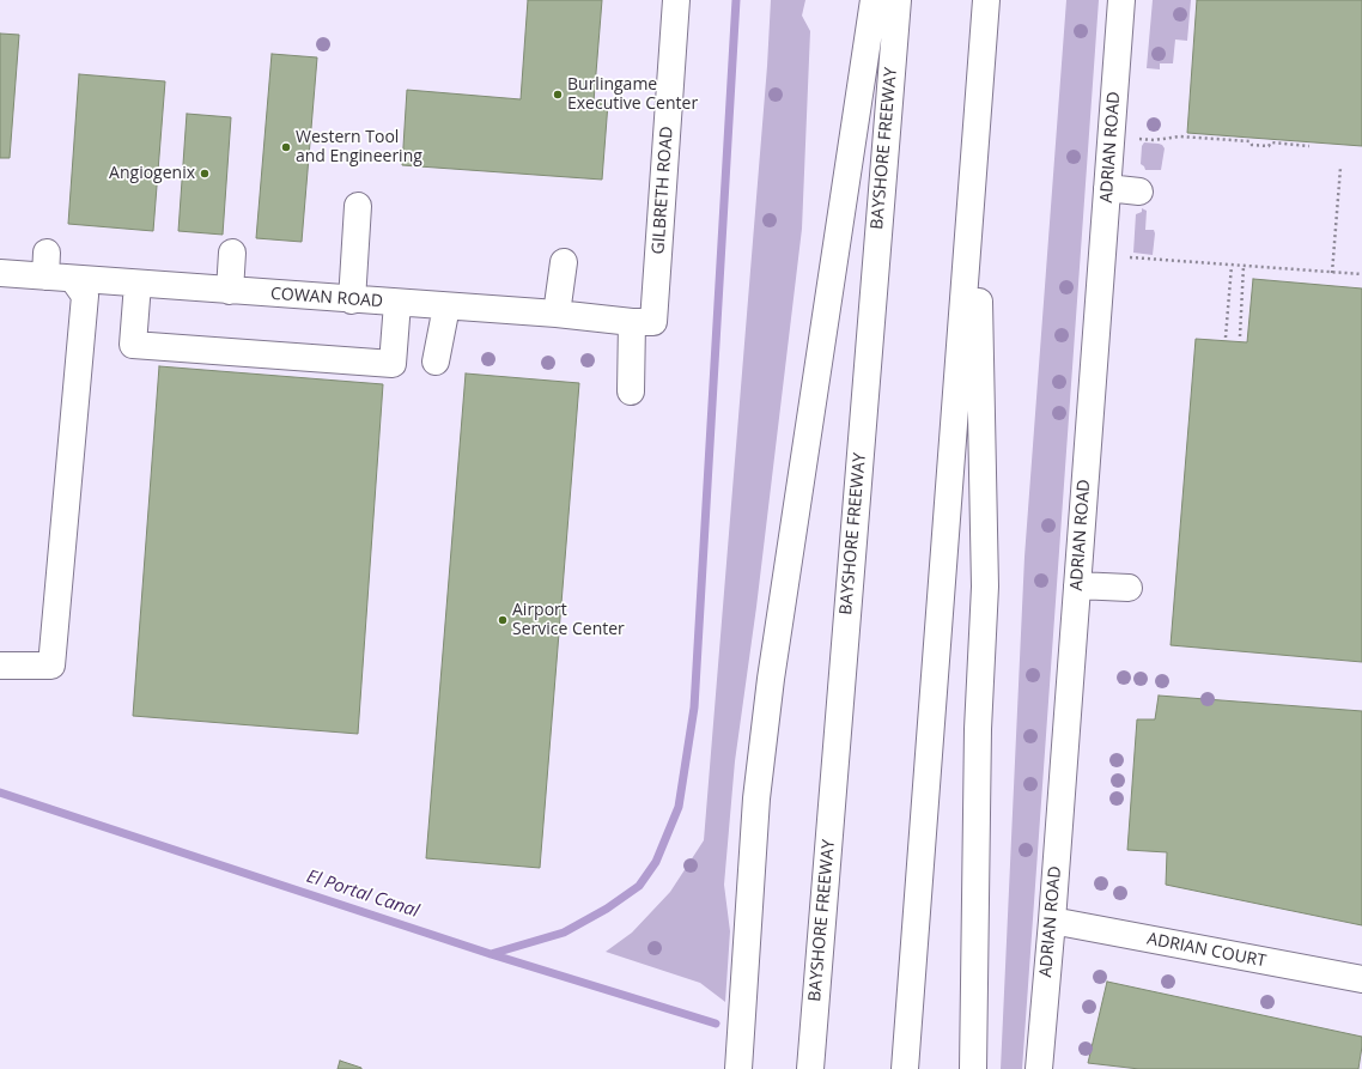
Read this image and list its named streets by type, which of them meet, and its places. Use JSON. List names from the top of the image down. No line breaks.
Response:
{"streets":{"main road":["ADRIAN ROAD","BAYSHORE FREEWAY","GILBRETH ROAD","COWAN ROAD","ADRIAN COURT"]},"crossings":[["ADRIAN ROAD","ADRIAN COURT"],["GILBRETH ROAD","COWAN ROAD"]],"water":["El Portal Canal"],"places":["Burlingame Executive Center","Western Tool and Engineering","Angiogenix","Airport Service Center"]}
